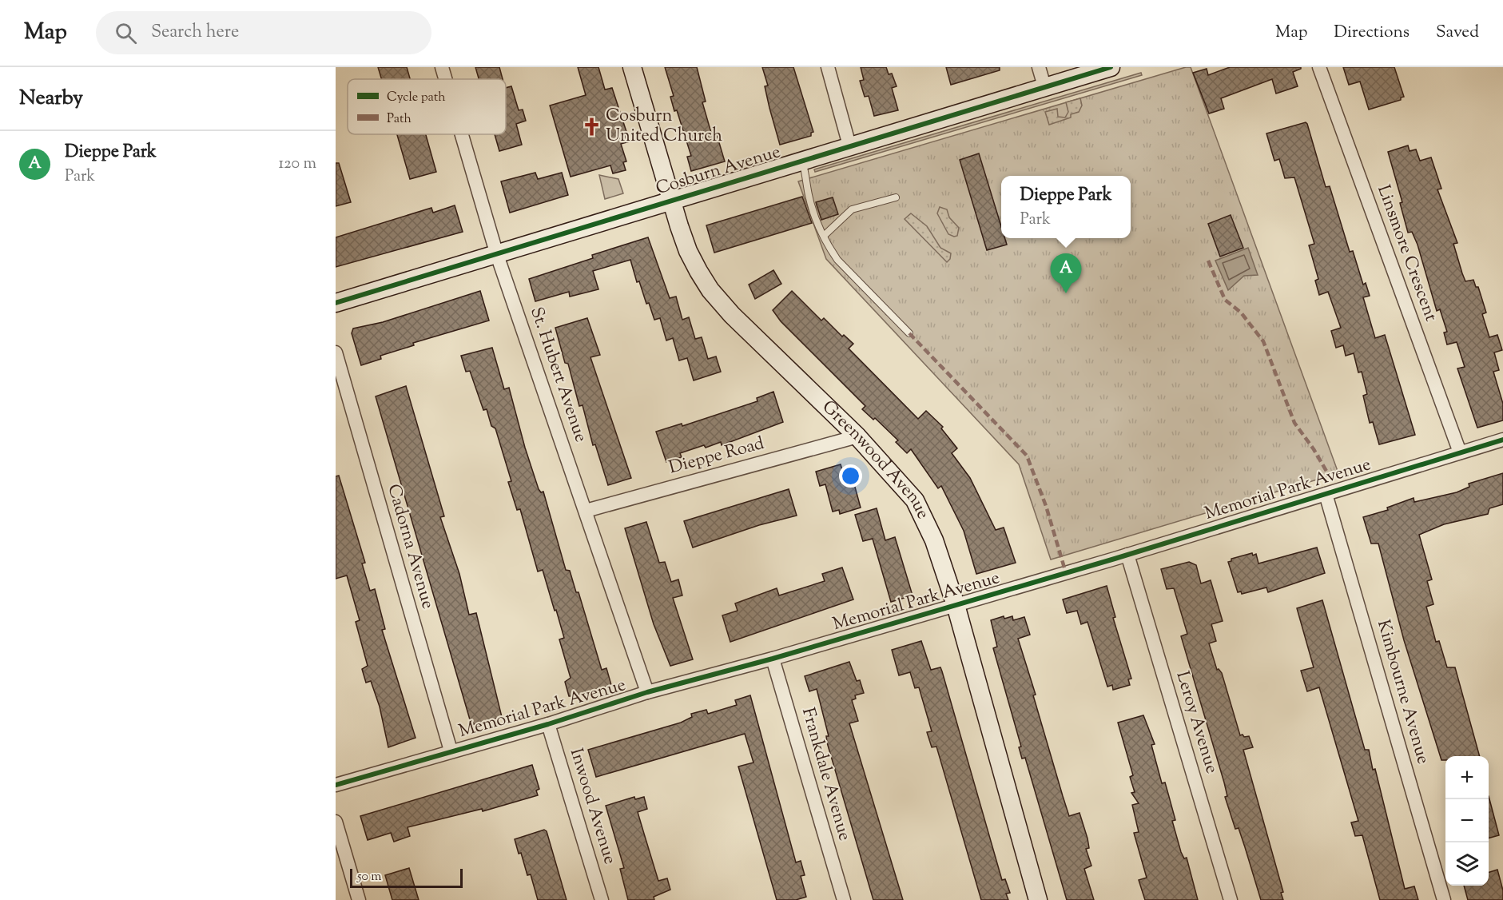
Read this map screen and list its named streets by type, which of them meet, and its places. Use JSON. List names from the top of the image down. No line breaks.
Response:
{"streets":{"street":["Cosburn Avenue","Linsmore Crescent","St. Hubert Avenue","Dieppe Road","Greenwood Avenue","Memorial Park Avenue","Cadorna Avenue","Kimbourne Avenue","Leroy Avenue","Frankdale Avenue","Inwood Avenue"]},"crossings":[["Cosburn Avenue","St. Hubert Avenue"],["Cosburn Avenue","Greenwood Avenue"],["Linsmore Crescent","Memorial Park Avenue"],["St. Hubert Avenue","Dieppe Road"],["St. Hubert Avenue","Memorial Park Avenue"],["Dieppe Road","Greenwood Avenue"],["Greenwood Avenue","Memorial Park Avenue"],["Memorial Park Avenue","Cadorna Avenue"],["Memorial Park Avenue","Kimbourne Avenue"],["Memorial Park Avenue","Leroy Avenue"],["Memorial Park Avenue","Frankdale Avenue"],["Memorial Park Avenue","Inwood Avenue"]],"places":{"church":["Cosburn United Church"]},"legend":["Cycle path","Path"],"scale_bar":"50 m","page":{"header":"Map","search":"Search here","nav":["Map","Directions","Saved"],"heading":"Nearby","list":[{"mark":"A","name":"Dieppe Park","note":"Park","value":"120 m"}],"popup":["Dieppe Park","Park"],"pins":"A","map_buttons":["+","−"],"scale":"50 m"}}
